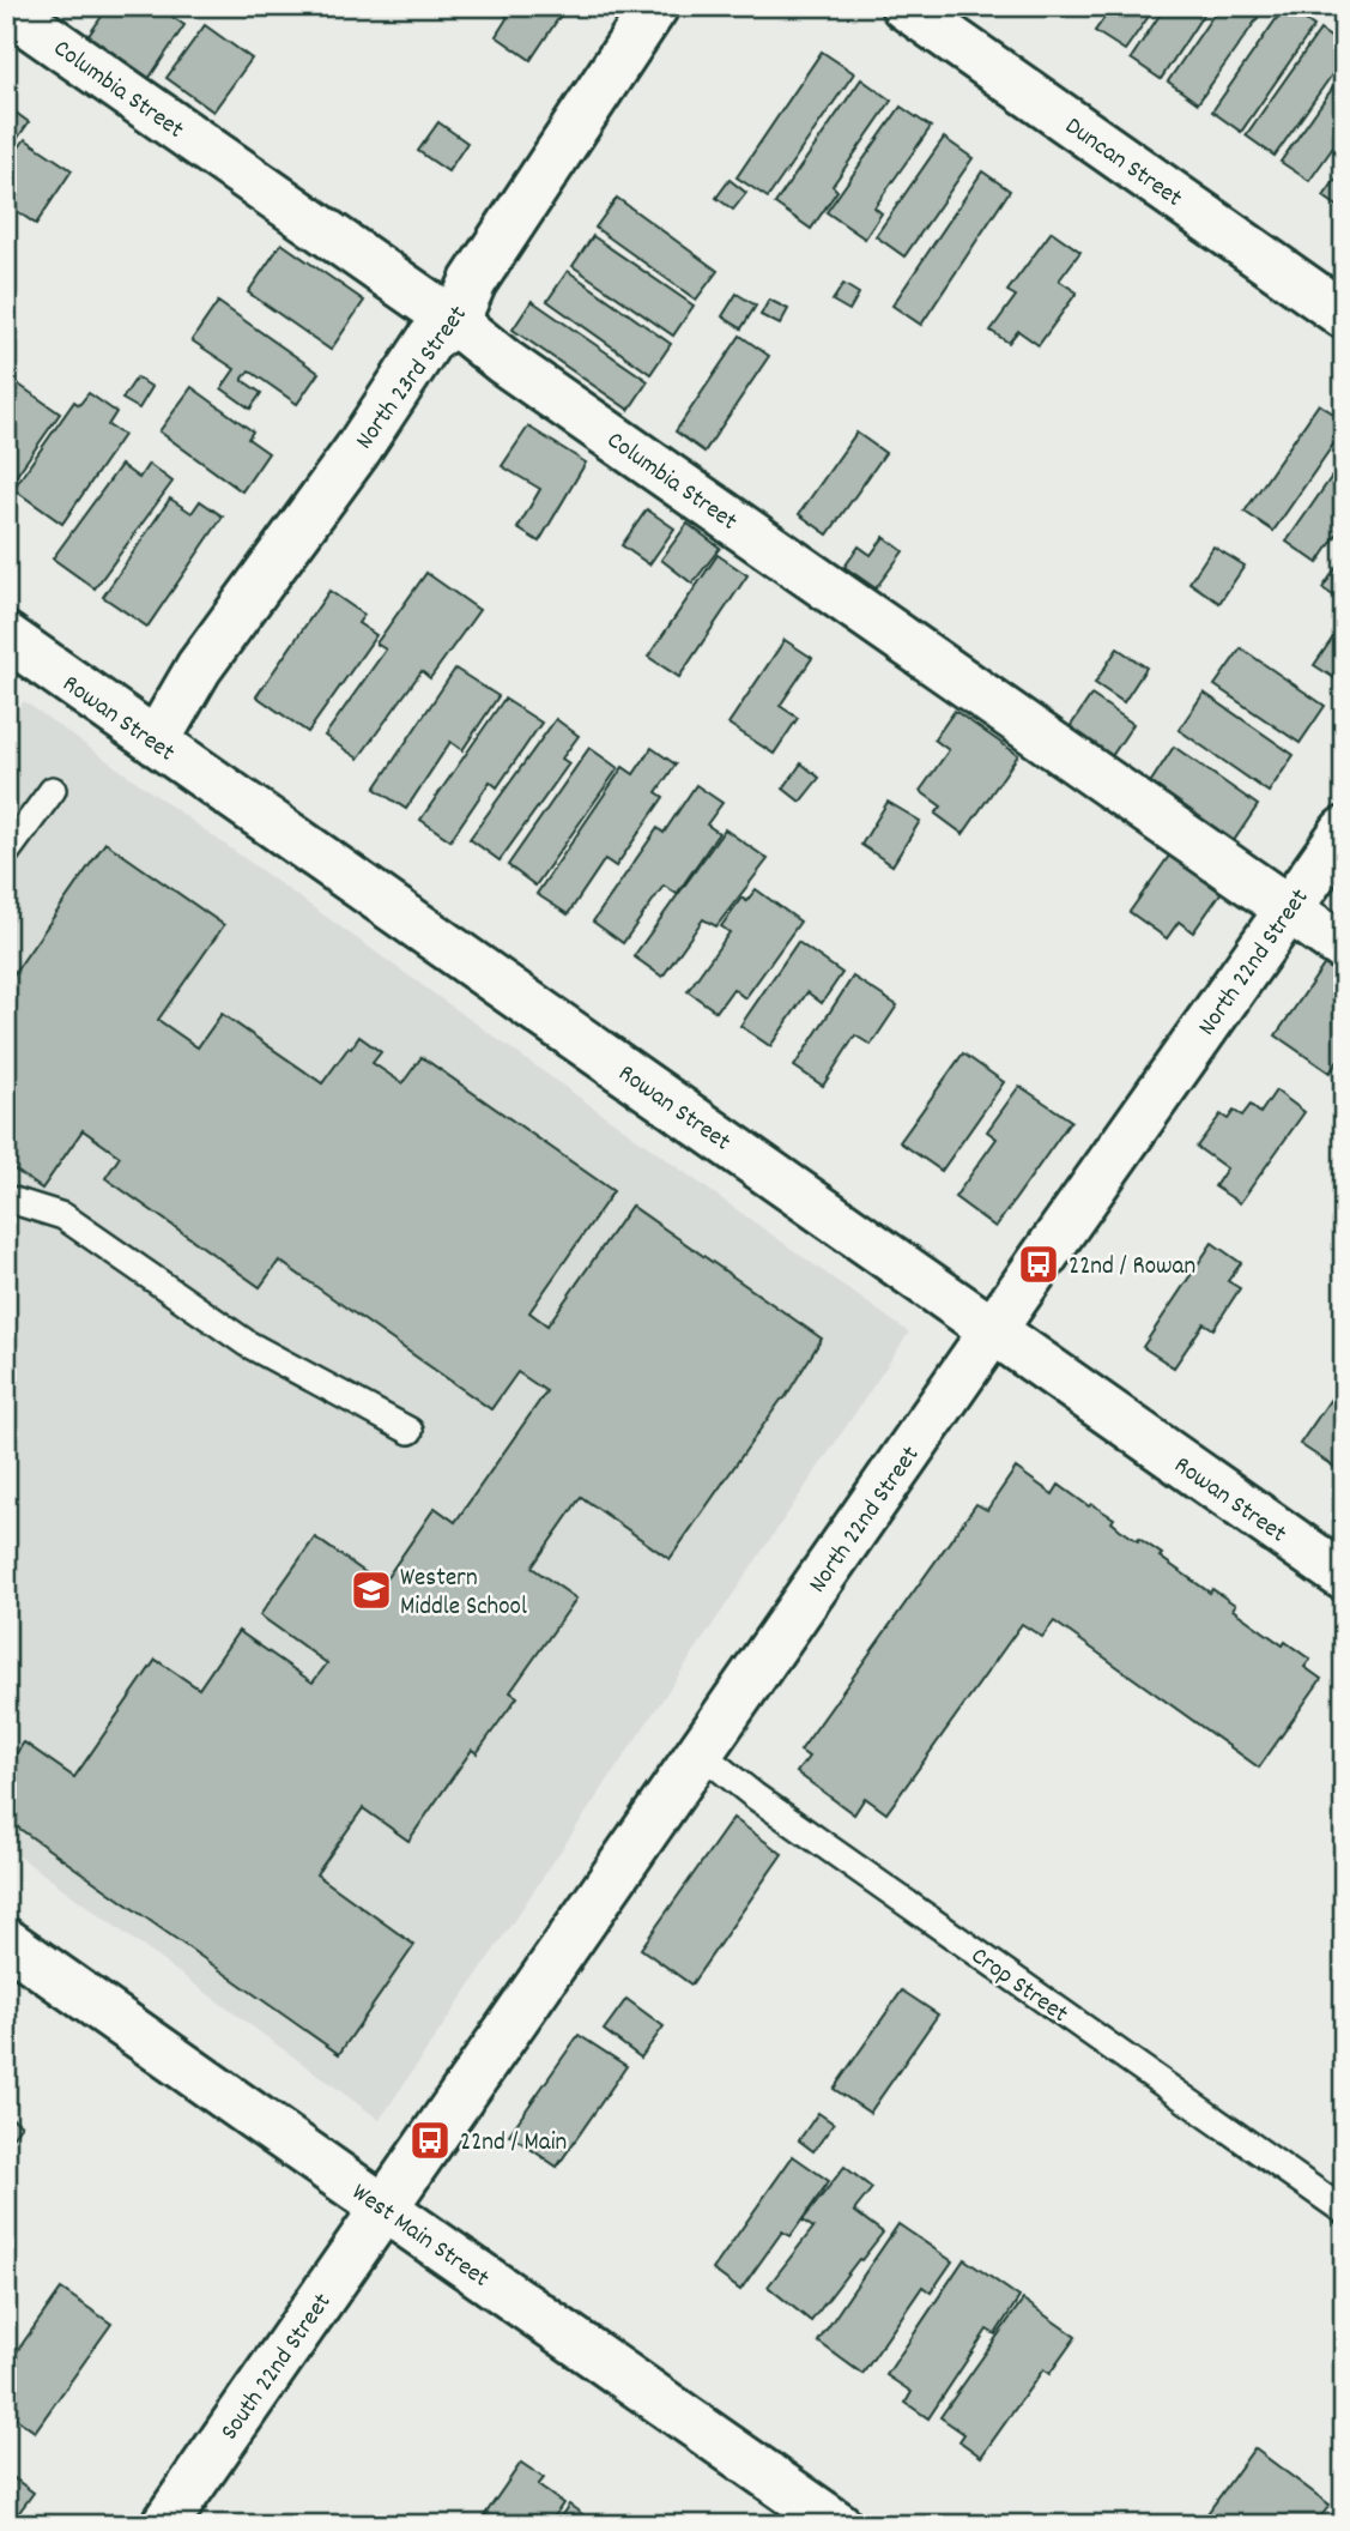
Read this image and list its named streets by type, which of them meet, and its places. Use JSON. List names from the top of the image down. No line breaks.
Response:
{"streets":{"street":["Columbia Street","Duncan Street","North 23rd Street","Rowan Street","North 22nd Street","West Main Street","South 22nd Street"],"lane":["Crop Street"]},"crossings":[["Columbia Street","North 23rd Street"],["Columbia Street","North 22nd Street"],["North 23rd Street","Rowan Street"],["Rowan Street","North 22nd Street"],["North 22nd Street","Crop Street"],["North 22nd Street","West Main Street"],["North 22nd Street","South 22nd Street"],["West Main Street","South 22nd Street"]],"places":{"bus stop":["22nd / Rowan","22nd / Main"],"school or university":["Western Middle School"]}}
